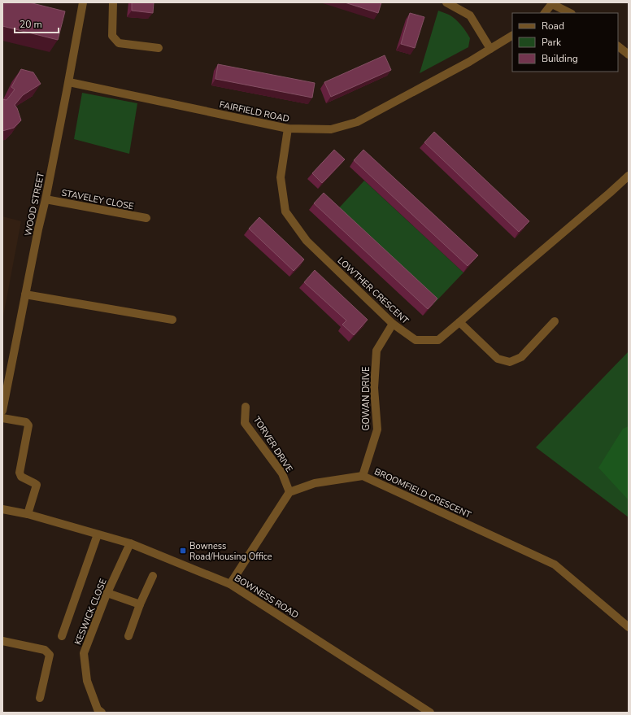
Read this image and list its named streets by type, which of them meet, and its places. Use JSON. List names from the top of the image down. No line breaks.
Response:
{"streets":{"street":["FAIRFIELD ROAD","STAVELEY CLOSE","WOOD STREET","LOWTHER CRESCENT","GOWAN DRIVE","TORVER DRIVE","BROOMFIELD CRESCENT","BOWNESS ROAD","KESWICK CLOSE"]},"crossings":[["FAIRFIELD ROAD","WOOD STREET"],["FAIRFIELD ROAD","LOWTHER CRESCENT"],["STAVELEY CLOSE","WOOD STREET"],["LOWTHER CRESCENT","GOWAN DRIVE"],["GOWAN DRIVE","BROOMFIELD CRESCENT"],["TORVER DRIVE","BROOMFIELD CRESCENT"],["BOWNESS ROAD","KESWICK CLOSE"]],"places":{"transit":["Bowness Road/Housing Office"]},"legend":["Road","Park","Building"],"scale_bar":"20 m"}
